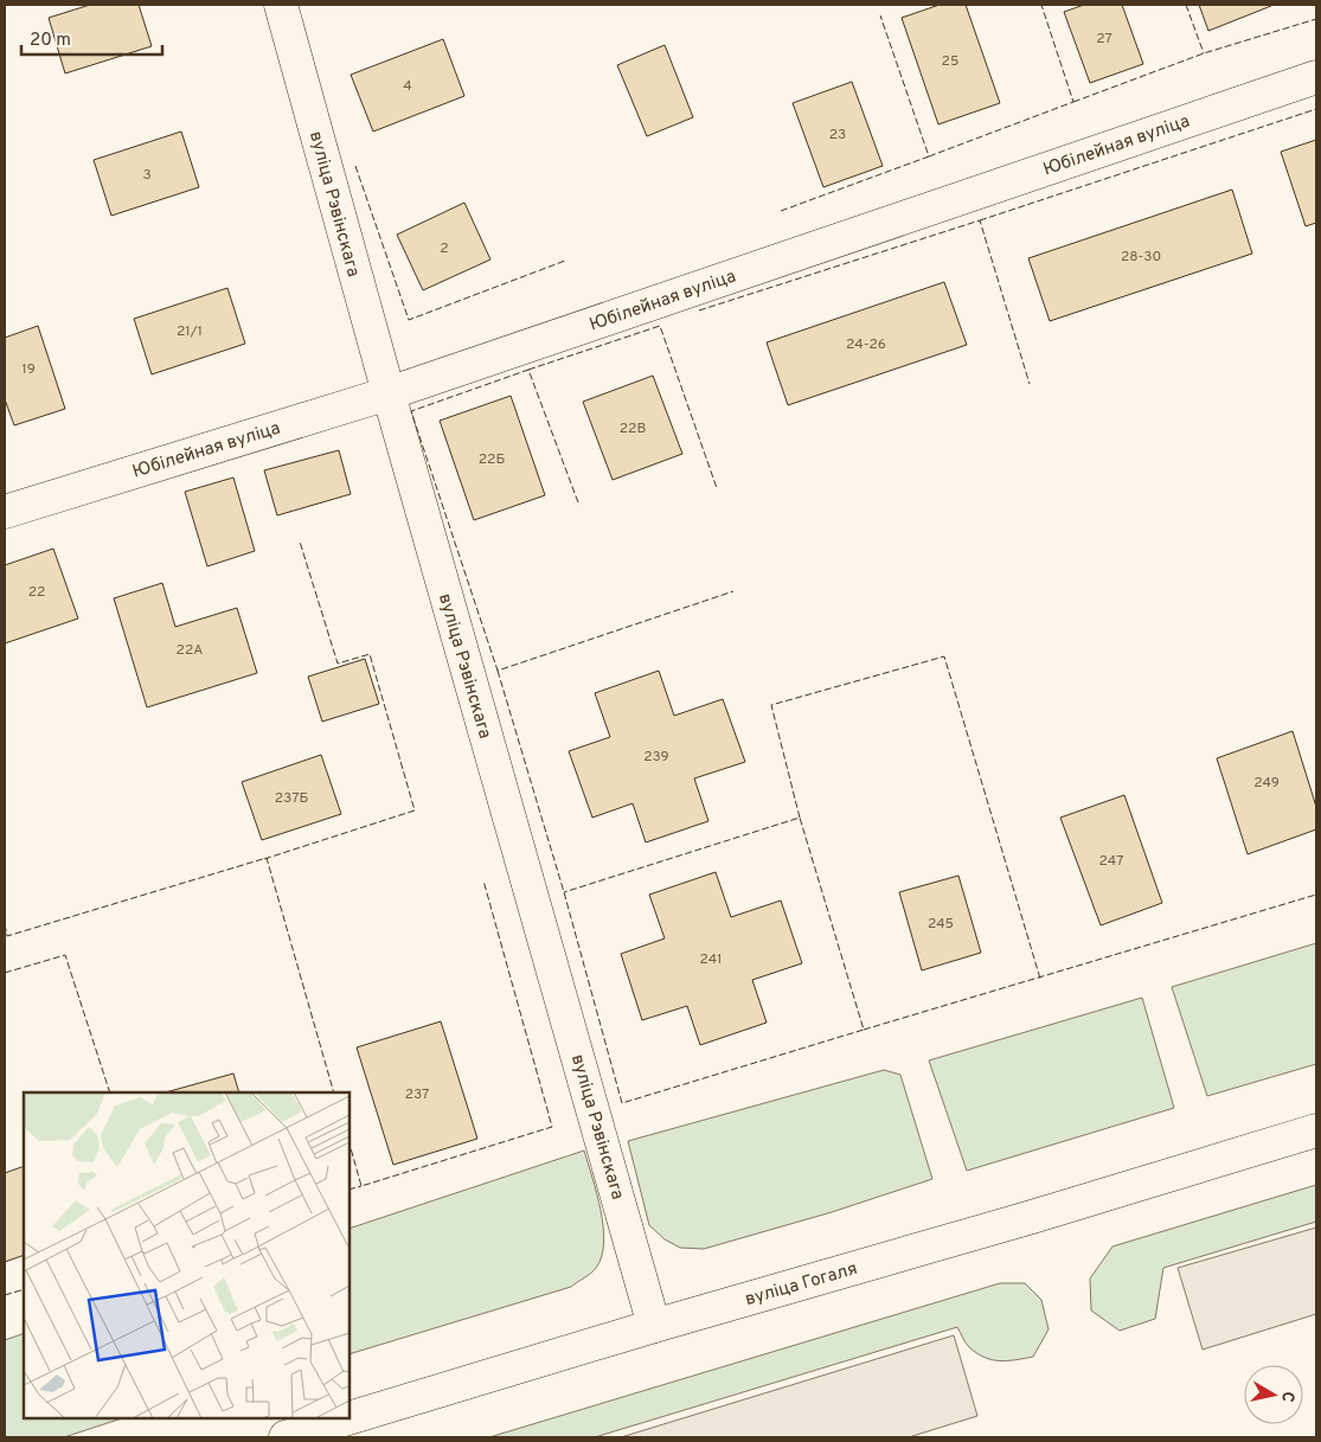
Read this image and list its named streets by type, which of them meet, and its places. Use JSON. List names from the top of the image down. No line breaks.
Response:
{"streets":{"street":["Юбілейная вуліца","вуліца Рэвінскага","вуліца Гогаля"]},"crossings":[["Юбілейная вуліца","вуліца Рэвінскага"],["вуліца Рэвінскага","вуліца Гогаля"]],"house_numbers":["27","25","4","23","3","2","28-30","21/1","24-26","19","22В","22Б","22","22А","239","249","237Б","247","245","241","237"],"scale_bar":"20 m","north":"right"}
